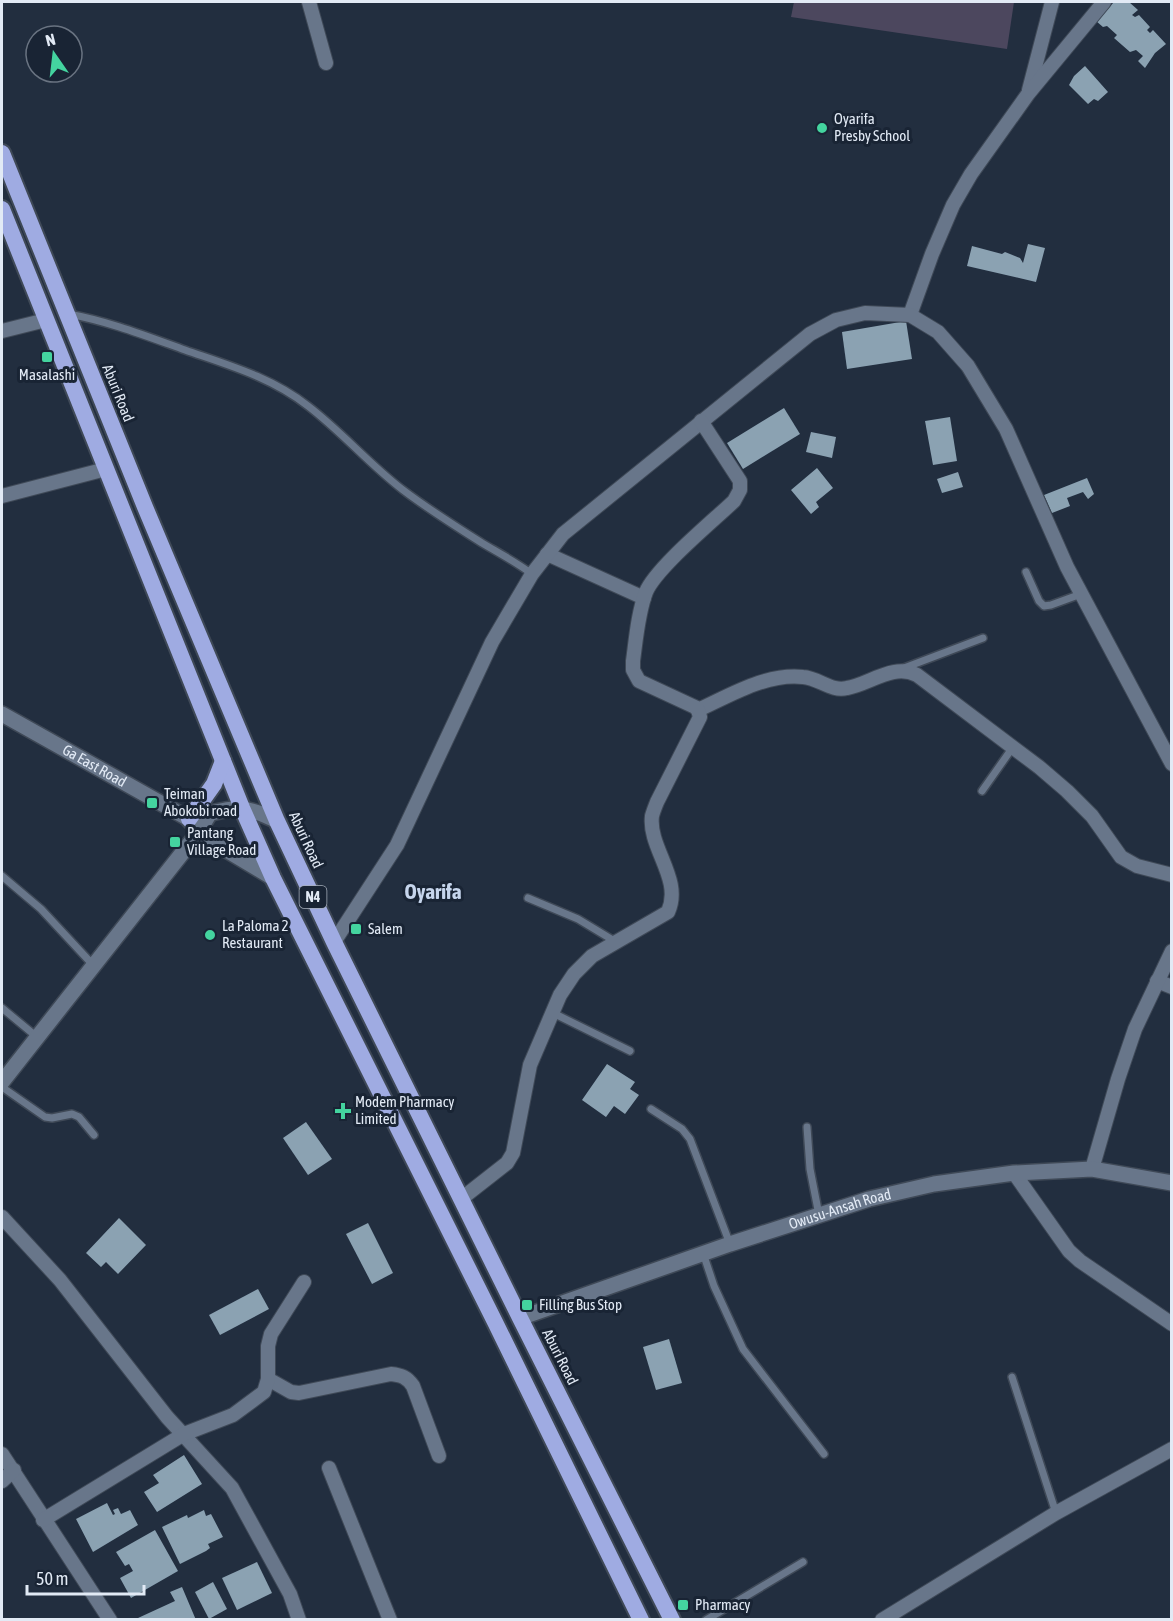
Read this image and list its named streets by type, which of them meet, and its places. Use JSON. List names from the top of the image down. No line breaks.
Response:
{"streets":{"highway":["Aburi Road","N4"],"street":["Ga East Road","Owusu-Ansah Road"]},"crossings":[["Aburi Road","Owusu-Ansah Road"],["Ga East Road","N4"]],"districts":["Oyarifa"],"places":{"other":["Oyarifa Presby School","La Paloma 2 Restaurant"],"transit":["Masalashi","Teiman Abokobi road","Pantang Village Road","Salem","Filling Bus Stop","Pharmacy"],"health":["Modem Pharmacy Limited"]},"scale_bar":"50 m","north":"top"}
